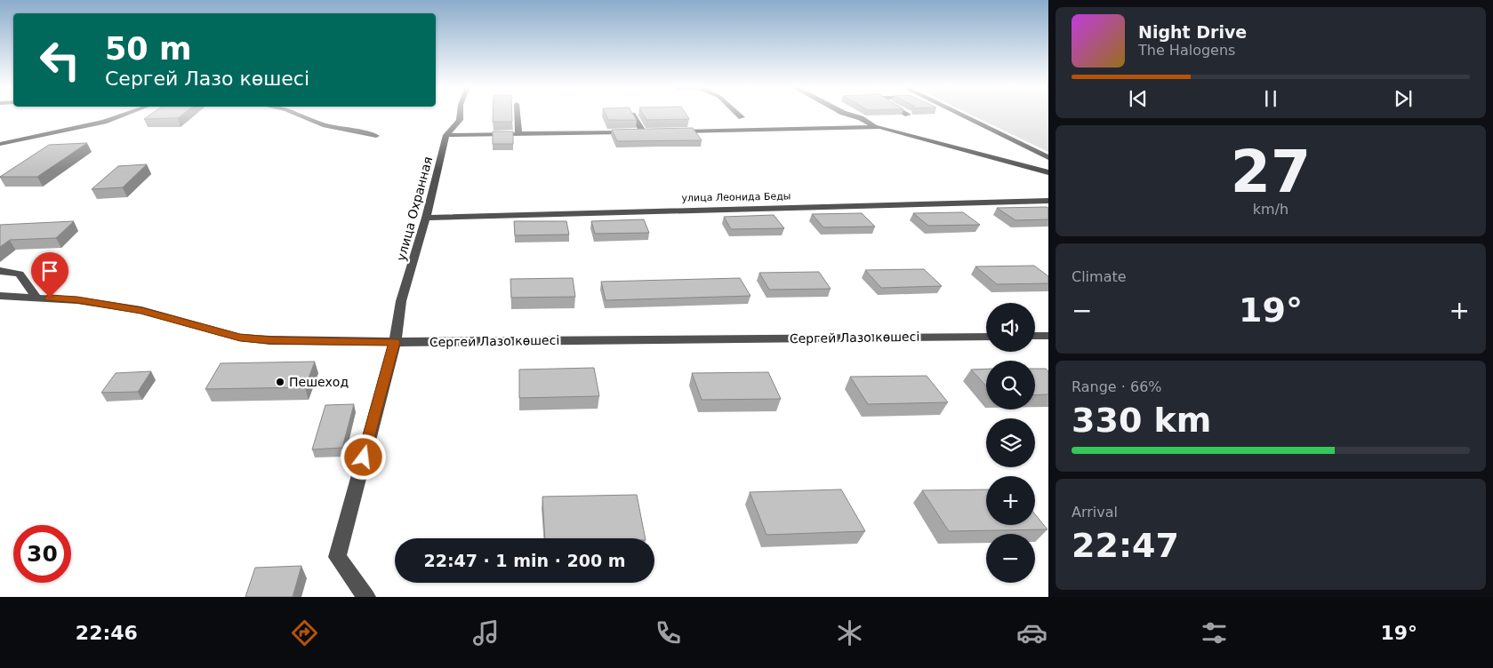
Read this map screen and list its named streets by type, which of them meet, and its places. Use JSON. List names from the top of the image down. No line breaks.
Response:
{"streets":{"street":["улица Леонида Беды","улица Охранная","Сергей Лазо көшесі"]},"crossings":[["улица Леонида Беды","улица Охранная"],["улица Охранная","Сергей Лазо көшесі"]],"places":["Пешеход"],"page":{"turn":["50 m","Сергей Лазо көшесі"],"song":["Night Drive","The Halogens"],"tile":[["27","km/h"],"Climate",["Range · 66%","330 km"],["Arrival","22:47"]],"heat":["−","19°","+"],"map_buttons":["+","−"],"limit":"30","trip":"22:47 · 1 min · 200 m","tabs":["22:46","19°"]}}
